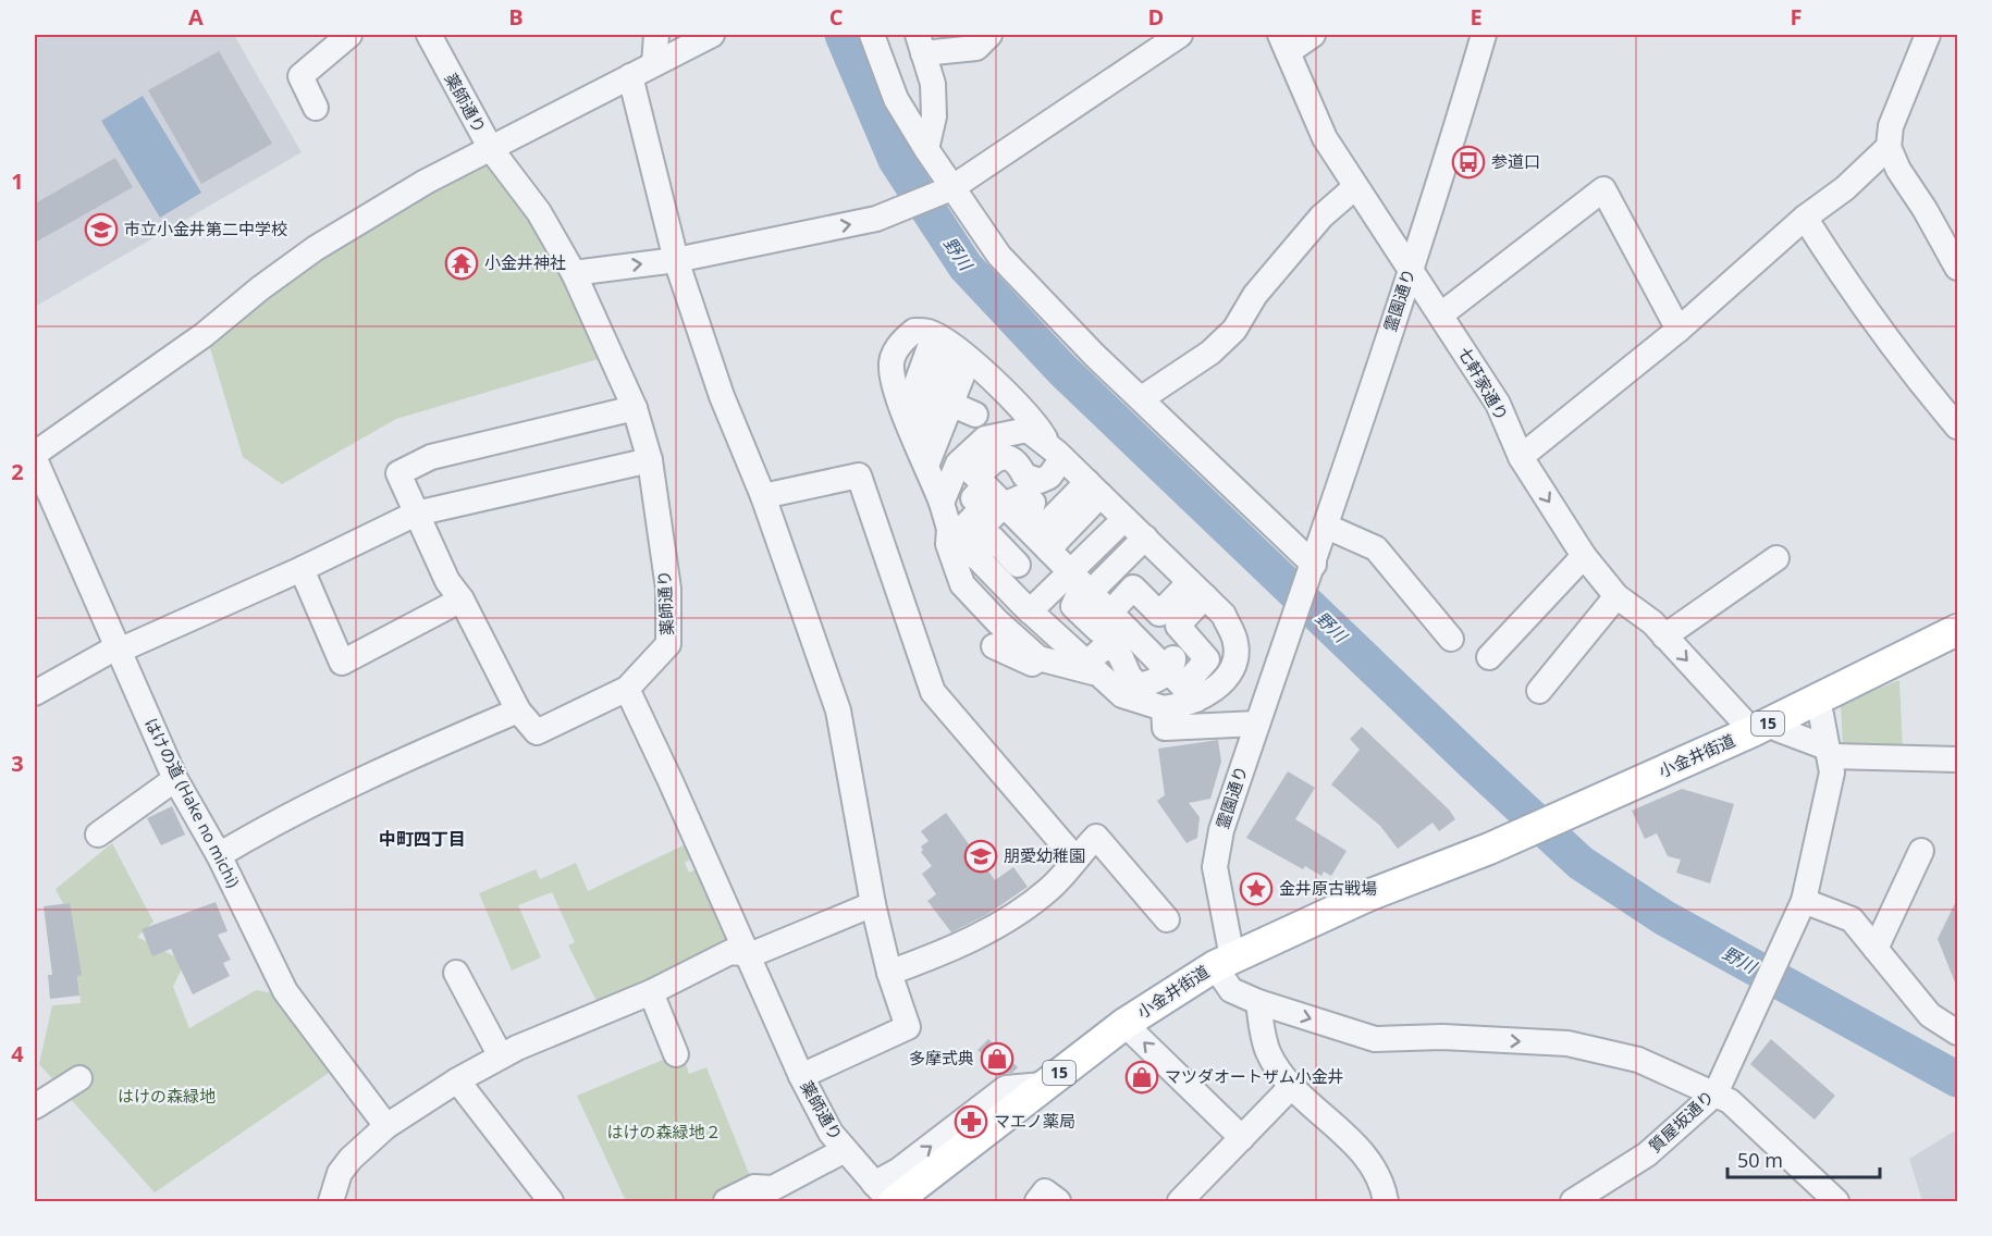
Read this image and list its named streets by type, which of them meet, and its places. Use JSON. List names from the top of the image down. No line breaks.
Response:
{"streets":{"main road":["15","小金井街道"],"street":["薬師通り","霊園通り","七軒家通り","はけの道 (Hake no michi)","質屋坂通り"]},"crossings":[["薬師通り","小金井街道"],["霊園通り","七軒家通り"],["霊園通り","小金井街道"],["七軒家通り","小金井街道"]],"districts":["中町四丁目"],"water":["野川"],"parks":["はけの森緑地","はけの森緑地２"],"places":{"bus stop":["参道口"],"school or university":["市立小金井第二中学校","朋愛幼稚園"],"temple":["小金井神社"],"place":["金井原古戦場"],"shop":["多摩式典","マツダオートザム小金井"],"pharmacy":["マエノ薬局"]},"scale_bar":"50 m","grid":{"columns":["A","B","C","D","E","F"],"rows":["1","2","3","4"]}}
